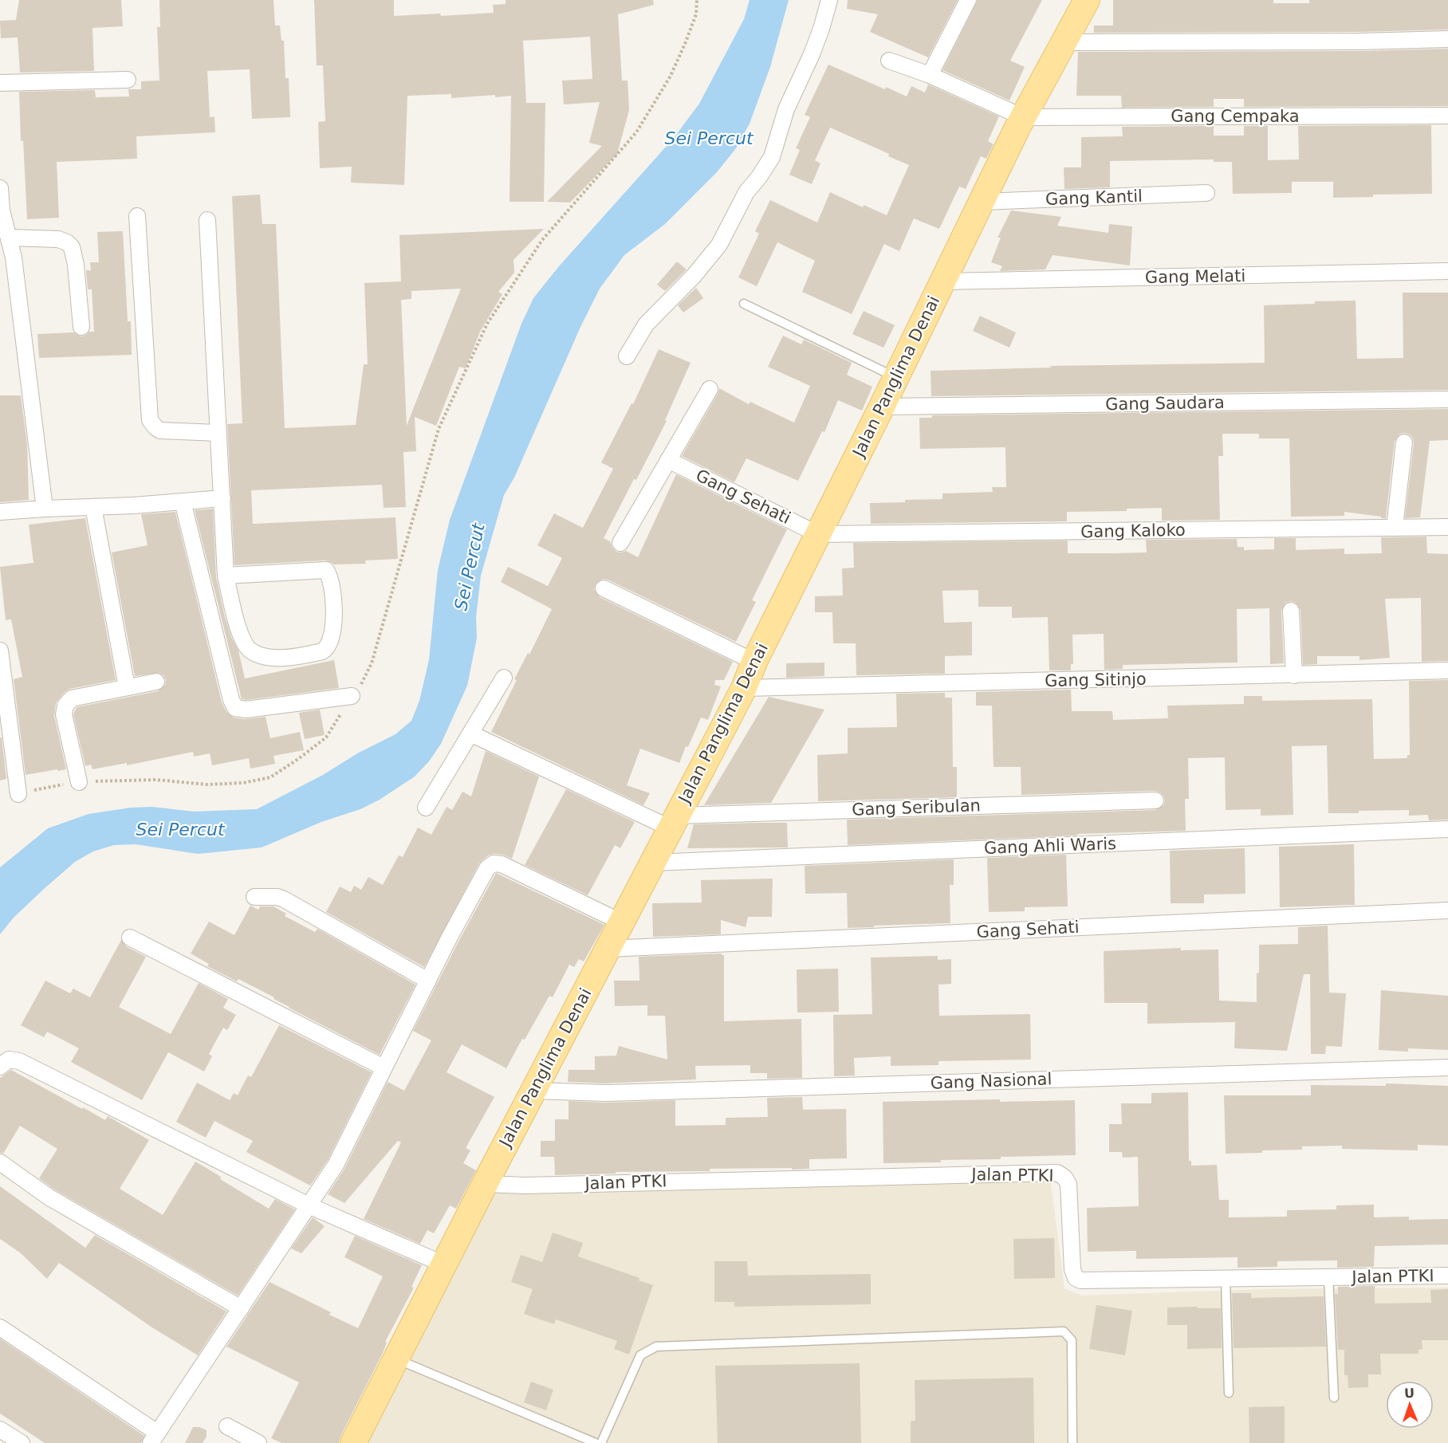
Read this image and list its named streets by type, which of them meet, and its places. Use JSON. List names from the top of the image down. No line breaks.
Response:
{"streets":{"main road":["Jalan Panglima Denai"],"street":["Gang Cempaka","Gang Kantil","Gang Melati","Gang Saudara","Gang Sehati","Gang Kaloko","Gang Sitinjo","Gang Seribulan","Gang Ahli Waris","Gang Nasional","Jalan PTKI"]},"crossings":[["Gang Cempaka","Jalan Panglima Denai"],["Gang Kantil","Jalan Panglima Denai"],["Gang Melati","Jalan Panglima Denai"],["Jalan Panglima Denai","Gang Saudara"],["Jalan Panglima Denai","Gang Sehati"],["Jalan Panglima Denai","Gang Kaloko"],["Jalan Panglima Denai","Gang Sitinjo"],["Jalan Panglima Denai","Gang Seribulan"],["Jalan Panglima Denai","Gang Ahli Waris"],["Jalan Panglima Denai","Gang Nasional"],["Jalan Panglima Denai","Jalan PTKI"],["Gang Sehati","Gang Kaloko"]],"water":["Sei Percut"],"north":"top"}
